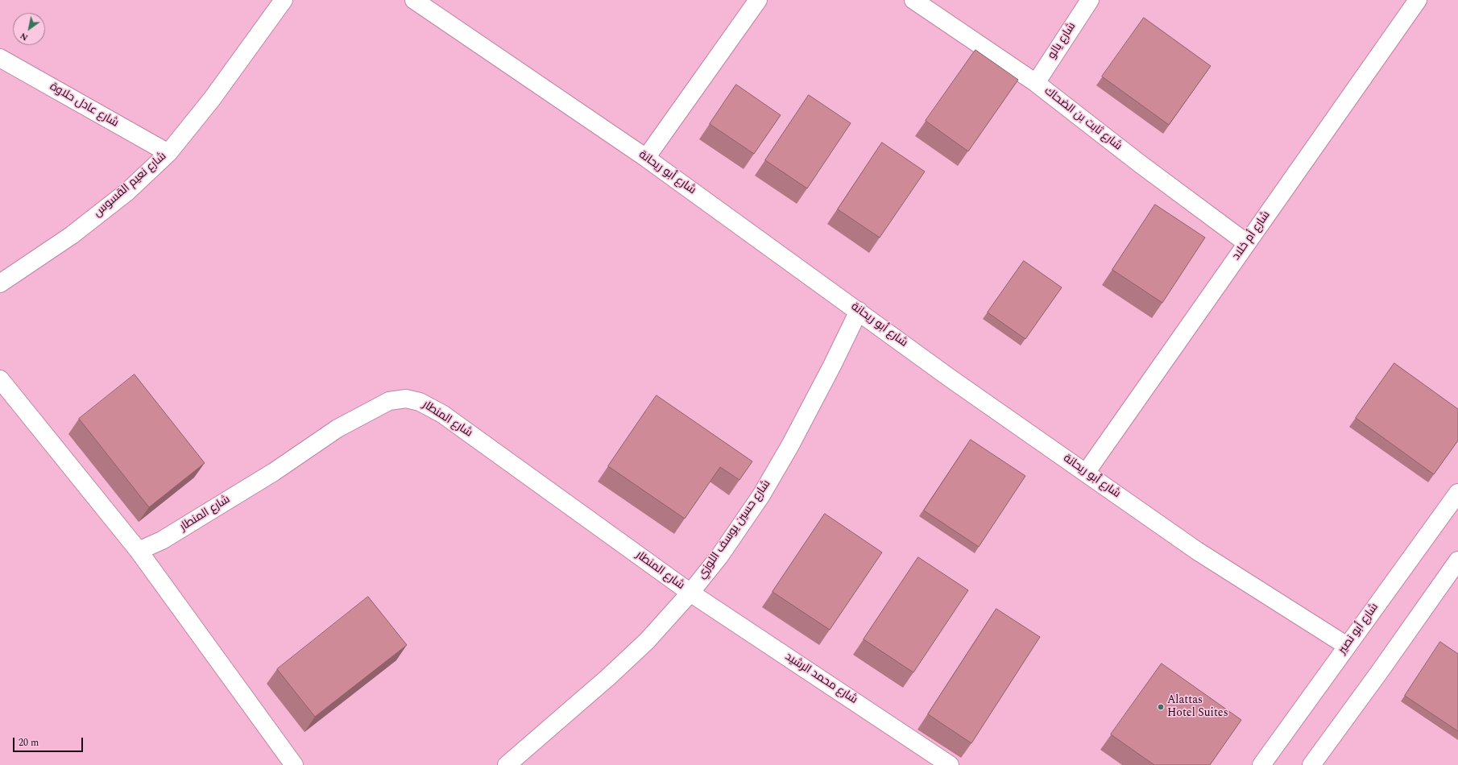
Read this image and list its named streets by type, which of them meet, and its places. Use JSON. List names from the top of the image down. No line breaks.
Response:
{"streets":{"street":["شارع يالو","شارع عادل حلاوة","شارع ثابت بن الضحاك","شارع أبو ريحانة","شارع نعيم القسوس","شارع أم خلاد","شارع المنطار","شارع حسين يوسف اللوزي","شارع أبو نصير","شارع محمد الرشيد"]},"crossings":[["شارع يالو","شارع ثابت بن الضحاك"],["شارع عادل حلاوة","شارع نعيم القسوس"],["شارع ثابت بن الضحاك","شارع أم خلاد"],["شارع أبو ريحانة","شارع أم خلاد"],["شارع أبو ريحانة","شارع حسين يوسف اللوزي"],["شارع أبو ريحانة","شارع أبو نصير"],["شارع المنطار","شارع حسين يوسف اللوزي"],["شارع المنطار","شارع محمد الرشيد"],["شارع حسين يوسف اللوزي","شارع محمد الرشيد"]],"places":["Alattas Hotel Suites"],"scale_bar":"20 m","north":"bottom left"}
